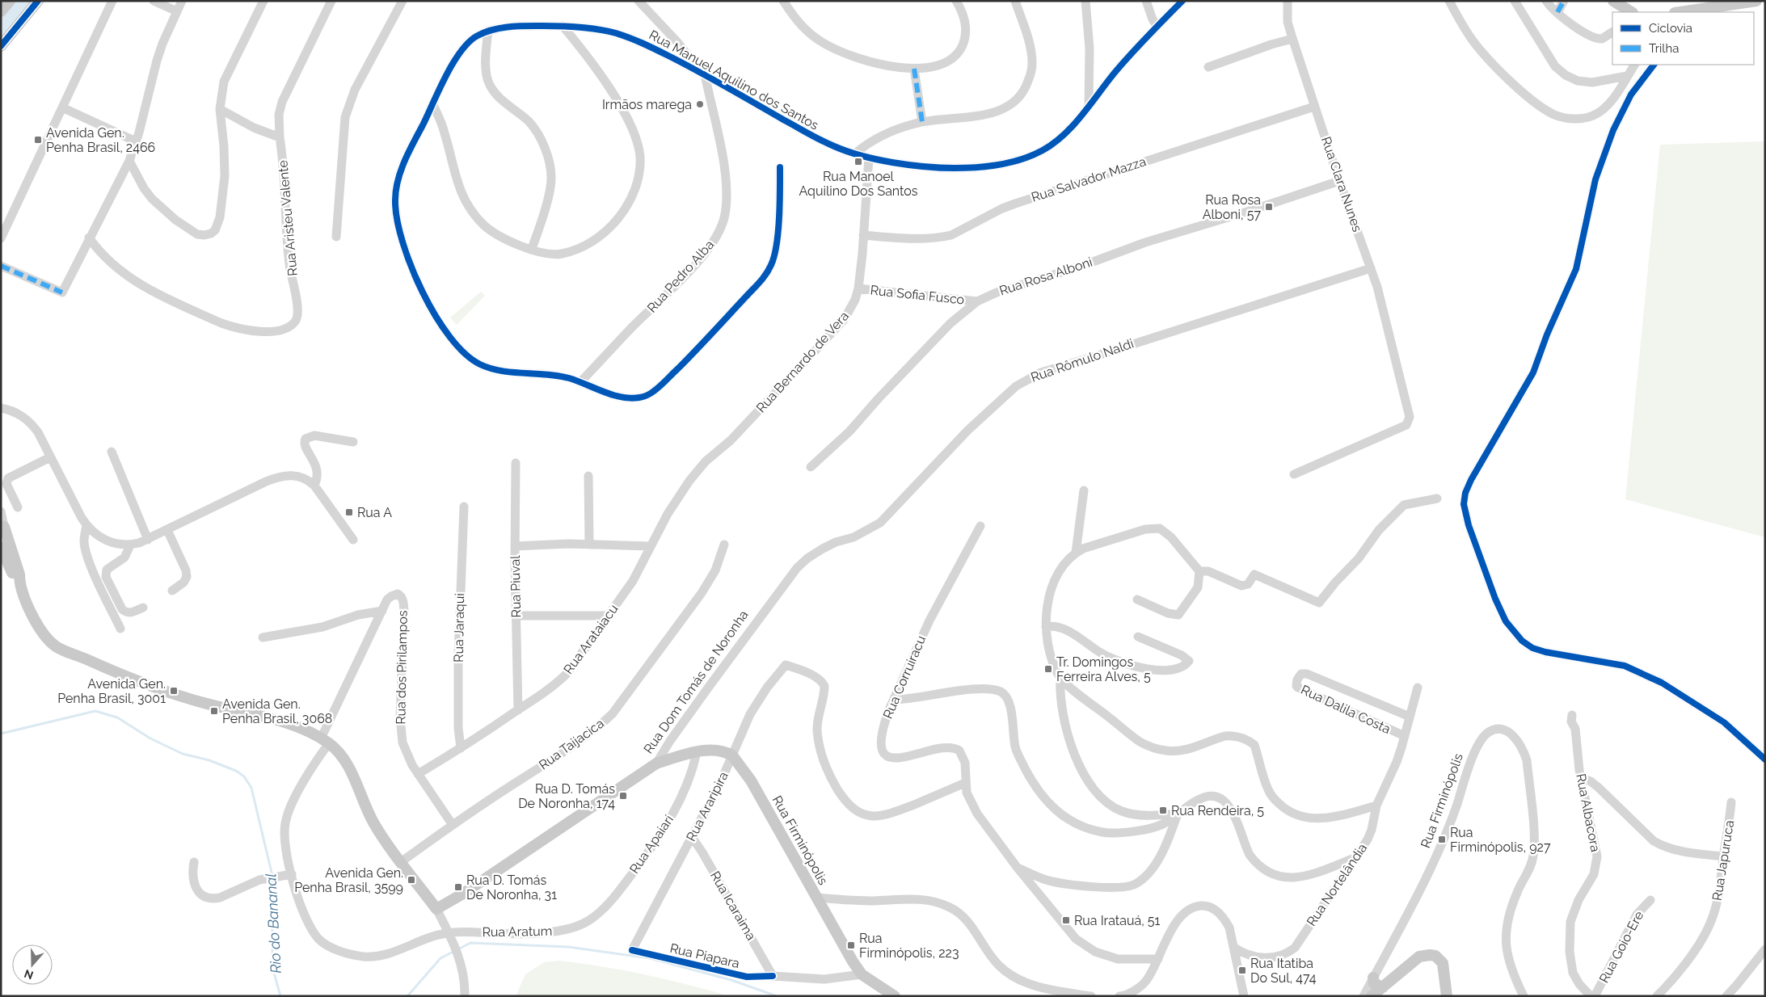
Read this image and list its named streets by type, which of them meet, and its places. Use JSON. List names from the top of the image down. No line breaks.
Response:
{"streets":{"main road":["Rua Dom Tomás de Noronha","Rua Firminópolis"],"street":["Rua Manuel Aquilino dos Santos","Rua Salvador Mazza","Rua Clara Nunes","Rua Aristeu Valente","Rua Pedro Alba","Rua Rosa Alboni","Rua Sofia Fusco","Rua Rômulo Naldi","Rua Bernardo de Vera","Rua Piuval","Rua Jaraqui","Rua Arataiacu","Rua dos Pirilampos","Rua Corruiracu","Rua Dalila Costa","Rua Taijacica","Rua Araripira","Rua Albacora","Rua Apaiari","Rua Japuruca","Rua Nortelândia","Rua Icaraima","Rua Aratum","Rua Goio-Ere"],"cycle path":["Rua Piapara"]},"crossings":[["Rua Manuel Aquilino dos Santos","Rua Pedro Alba"],["Rua Manuel Aquilino dos Santos","Rua Bernardo de Vera"],["Rua Salvador Mazza","Rua Clara Nunes"],["Rua Salvador Mazza","Rua Bernardo de Vera"],["Rua Clara Nunes","Rua Rosa Alboni"],["Rua Clara Nunes","Rua Rômulo Naldi"],["Rua Rosa Alboni","Rua Sofia Fusco"],["Rua Sofia Fusco","Rua Bernardo de Vera"],["Rua Rômulo Naldi","Rua Dom Tomás de Noronha"],["Rua Bernardo de Vera","Rua Arataiacu"],["Rua Piuval","Rua Arataiacu"],["Rua Jaraqui","Rua Arataiacu"],["Rua Arataiacu","Rua dos Pirilampos"],["Rua dos Pirilampos","Rua Taijacica"],["Rua dos Pirilampos","Rua Aratum"],["Rua Corruiracu","Rua Araripira"],["Rua Dalila Costa","Rua Nortelândia"],["Rua Firminópolis","Rua Araripira"],["Rua Firminópolis","Rua Icaraima"],["Rua Araripira","Rua Icaraima"],["Rua Apaiari","Rua Aratum"]],"water":["Rio do Bananal"],"places":{"other":["Irmãos marega"],"transit":["Avenida Gen. Penha Brasil, 2466","Rua Manoel Aquilino Dos Santos","Rua Rosa Alboni, 57","Rua A","Tr. Domingos Ferreira Alves, 5","Avenida Gen. Penha Brasil, 3001","Avenida Gen. Penha Brasil, 3068","Rua D. Tomás De Noronha, 174","Rua Rendeira, 5","Rua Firminópolis, 927","Avenida Gen. Penha Brasil, 3599","Rua D. Tomás De Noronha, 31","Rua Iratauá, 51","Rua Firminópolis, 223","Rua Itatiba Do Sul, 474"]},"legend":["Ciclovia","Trilha"],"north":"bottom"}
